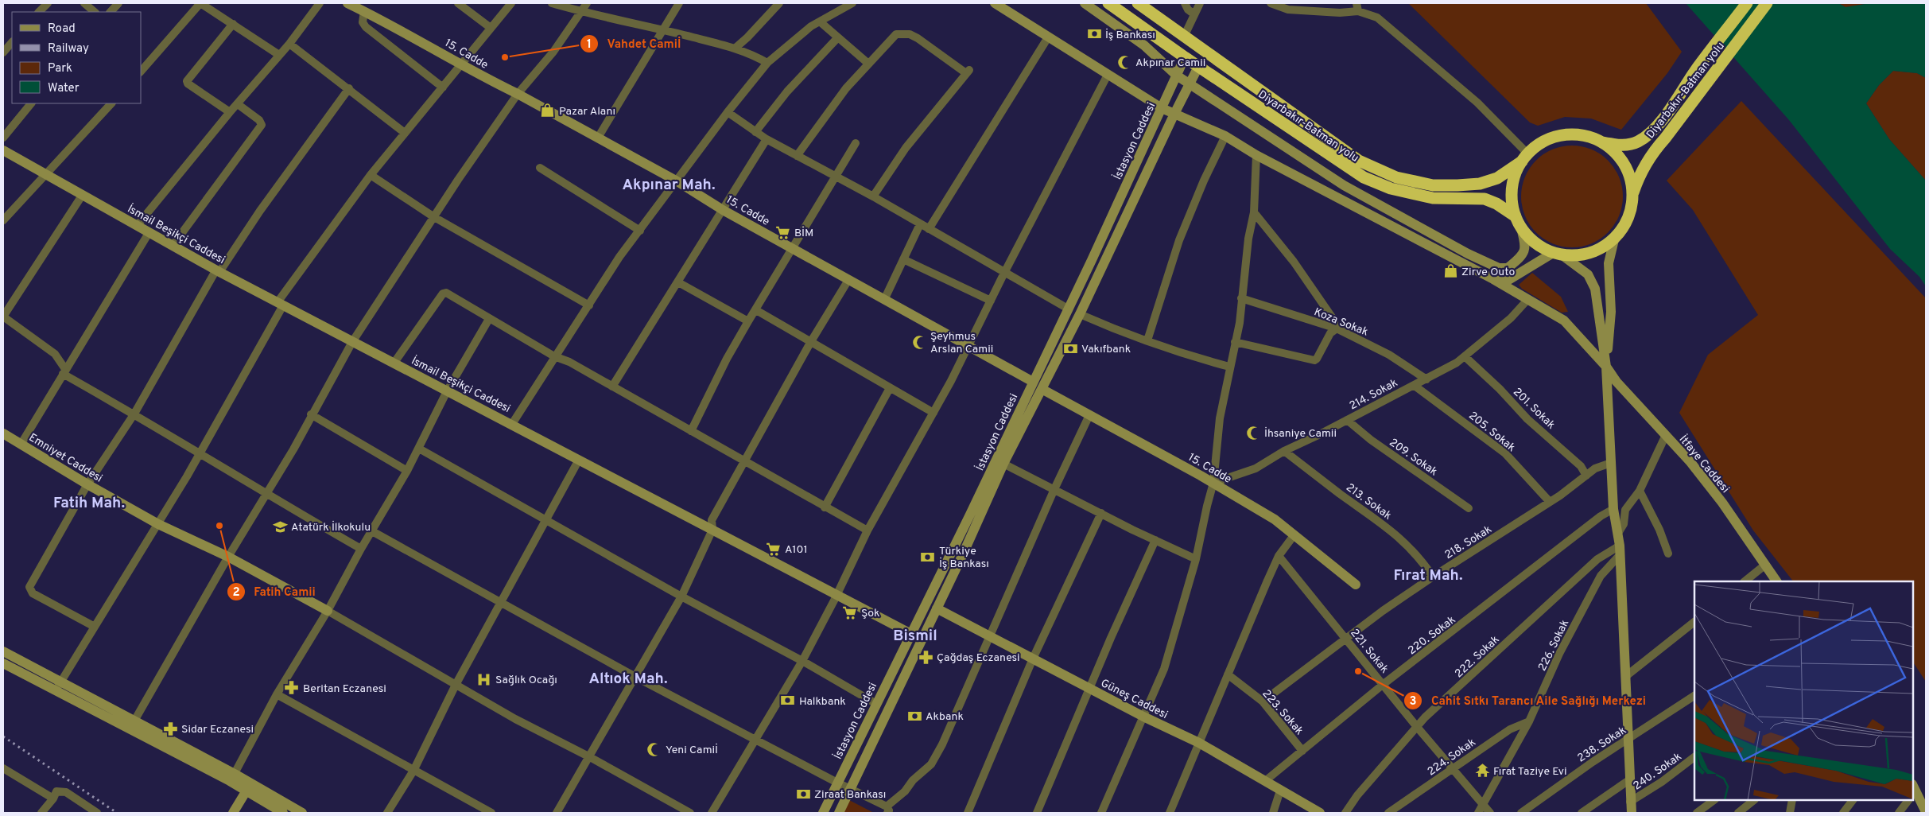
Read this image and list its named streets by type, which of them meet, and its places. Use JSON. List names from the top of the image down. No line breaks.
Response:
{"streets":{"highway":["Diyarbakır-Batman yolu"],"street":["15. Cadde","İstasyon Caddesi","İsmail Beşikçi Caddesi","Koza Sokak","214. Sokak","201. Sokak","205. Sokak","209. Sokak","Emniyet Caddesi","İtfaye Caddesi","213. Sokak","218. Sokak","220. Sokak","226. Sokak","221. Sokak","222. Sokak","Güneş Caddesi","223. Sokak","238. Sokak","224. Sokak","240. Sokak"]},"crossings":[["15. Cadde","İstasyon Caddesi"],["15. Cadde","214. Sokak"],["Diyarbakır-Batman yolu","İstasyon Caddesi"],["İstasyon Caddesi","İsmail Beşikçi Caddesi"],["İstasyon Caddesi","İtfaye Caddesi"],["İstasyon Caddesi","Güneş Caddesi"],["Koza Sokak","214. Sokak"],["214. Sokak","201. Sokak"],["214. Sokak","205. Sokak"],["214. Sokak","209. Sokak"],["214. Sokak","İtfaye Caddesi"],["214. Sokak","213. Sokak"],["201. Sokak","218. Sokak"],["205. Sokak","218. Sokak"],["213. Sokak","218. Sokak"],["218. Sokak","221. Sokak"],["218. Sokak","223. Sokak"],["220. Sokak","221. Sokak"],["220. Sokak","Güneş Caddesi"],["220. Sokak","223. Sokak"],["226. Sokak","221. Sokak"],["226. Sokak","222. Sokak"],["226. Sokak","224. Sokak"],["221. Sokak","222. Sokak"],["221. Sokak","224. Sokak"]],"districts":["Akpınar Mah.","Fatih Mah.","Fırat Mah.","Bismil","Altıok Mah."],"places":{"bank":["İş Bankası","Vakıfbank","Türkiye İş Bankası","Halkbank","Akbank","Ziraat Bankası"],"other":["Vahdet Camiİ","Fatih Camii","Cahit Sıtkı Tarancı Aile Sağlığı Merkezi"],"mosque":["Akpınar Camii","Şeyhmus Arslan Camii","İhsaniye Camii","Yeni Camiİ"],"shop":["Pazar Alanı","Zirve Outo"],"supermarket":["BİM","A101","Şok"],"school or university":["Atatürk İlkokulu"],"pharmacy":["Çağdaş Eczanesi","Beritan Eczanesi","Sidar Eczanesi"],"hospital":["Sağlık Ocağı"],"temple":["Fırat Taziye Evi"]},"legend":["Road","Railway","Park","Water"]}
